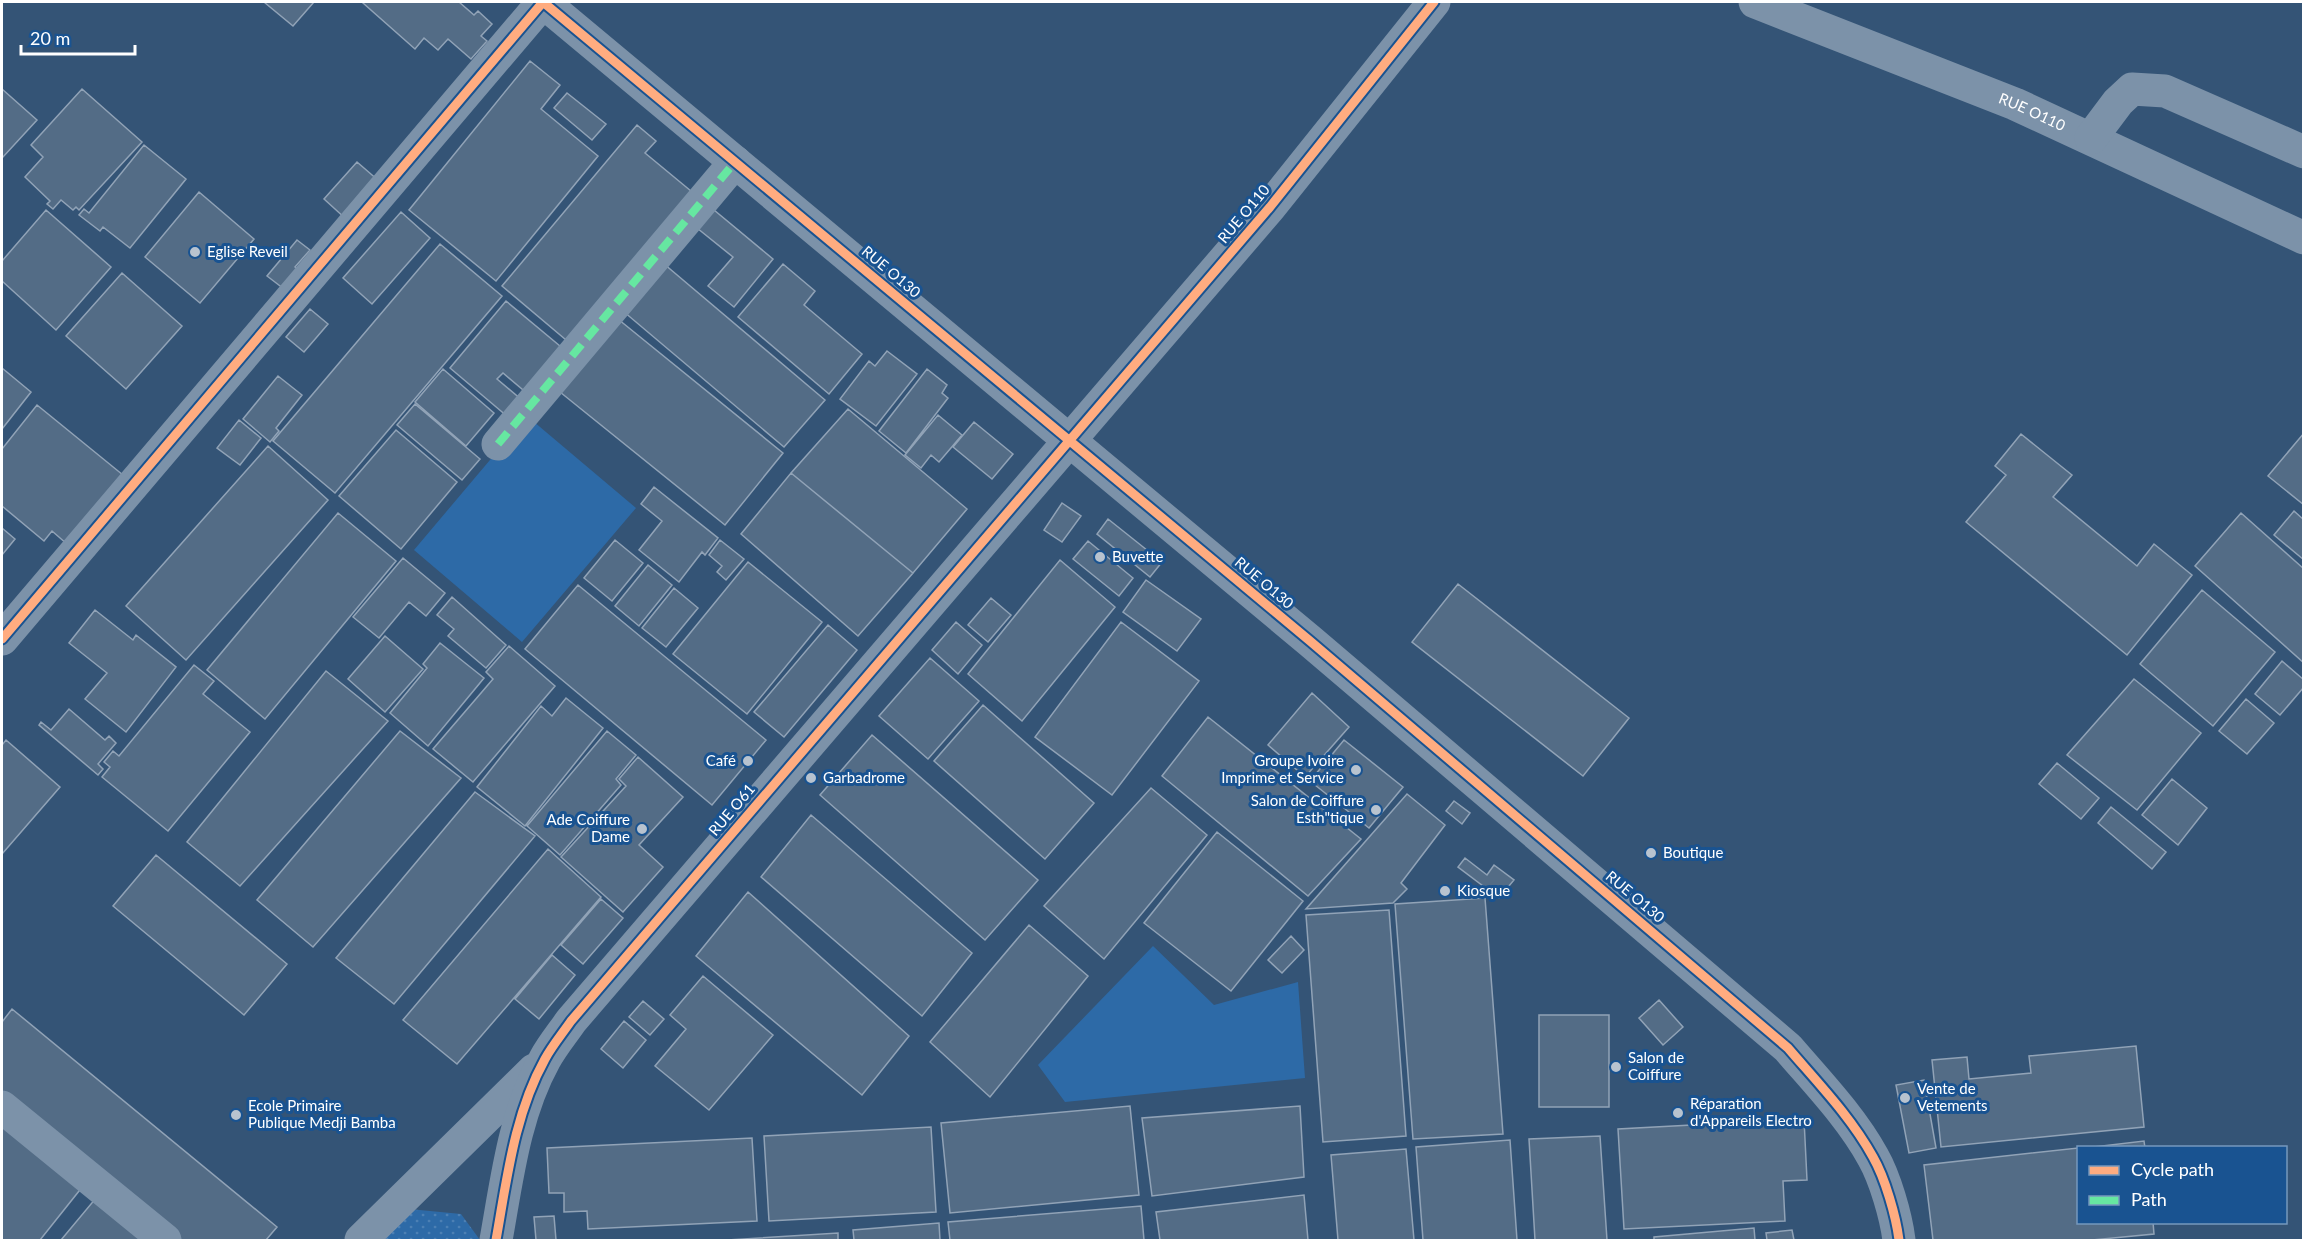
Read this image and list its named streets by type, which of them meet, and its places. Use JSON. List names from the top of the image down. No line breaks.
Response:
{"streets":{"street":["RUE O110","RUE O130","RUE O61"]},"crossings":[["RUE O110","RUE O130"],["RUE O110","RUE O61"],["RUE O130","RUE O61"]],"places":["Eglise Reveil","Buvette","Café","Groupe Ivoire Imprime et Service","Garbadrome","Salon de Coiffure Esth\"tique","Ade Coiffure Dame","Boutique","Kiosque","Salon de Coiffure","Vente de Vetements","Réparation d'Appareils Electro","Ecole Primaire Publique Medji Bamba"],"legend":["Cycle path","Path"],"scale_bar":"20 m"}
